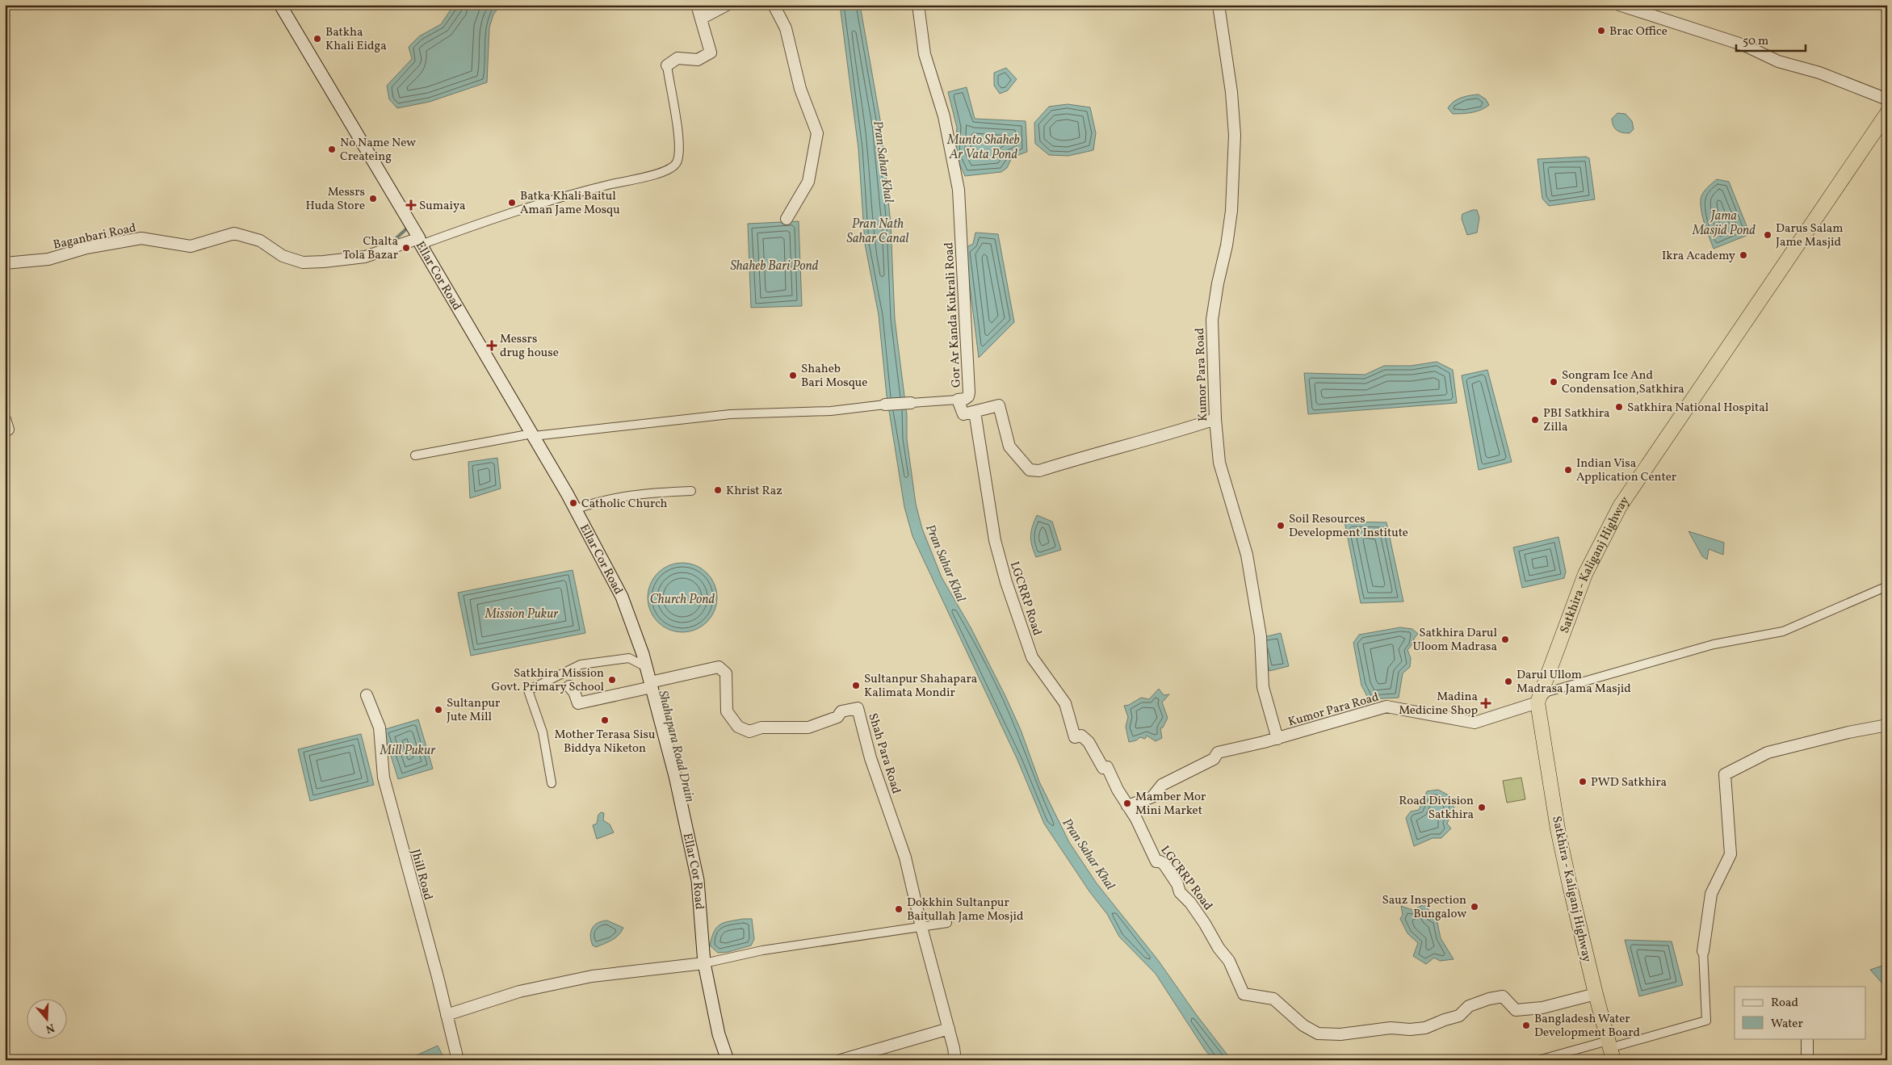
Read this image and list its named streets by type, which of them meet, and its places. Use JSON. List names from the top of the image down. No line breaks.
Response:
{"streets":{"highway":["Satkhira - Kaliganj Highway"],"main road":["Ellar Cor Road"],"street":["Baganbari Road","Gor Ar Kanda Kukrali Road","Kumor Para Road","LGCRRP Road","Shah Para Road","Jhill Road"]},"crossings":[["Baganbari Road","Ellar Cor Road"],["Ellar Cor Road","Shah Para Road"],["Gor Ar Kanda Kukrali Road","LGCRRP Road"],["Kumor Para Road","Satkhira - Kaliganj Highway"],["Kumor Para Road","LGCRRP Road"],["Satkhira - Kaliganj Highway","LGCRRP Road"]],"water":["Munto Shaheb Ar Vata Pond","Pran Sahar Khal","Jama Masjid Pond","Pran Nath Sahar Canal","Shaheb Bari Pond","Church Pond","Mission Pukur","Shahapara Road Drain","Mill Pukur"],"places":{"other":["Brac Office","Batkha Khali Eidga","No Name New Createing","Messrs Huda Store","Batka Khali Baitul Aman Jame Mosqu","Darus Salam Jame Masjid","Chalta Tola Bazar","Ikra Academy","Shaheb Bari Mosque","Songram Ice And Condensation,Satkhira","Satkhira National Hospital","PBI Satkhira Zilla","Indian Visa Application Center","Khrist Raz","Catholic Church","Soil Resources Development Institute","Satkhira Darul Uloom Madrasa","Satkhira Mission Govt. Primary School","Darul Ullom Madrasa Jama Masjid","Sultanpur Shahapara Kalimata Mondir","Sultanpur Jute Mill","Mother Terasa Sisu Biddya Niketon","PWD Satkhira","Mamber Mor Mini Market","Road Division Satkhira","Sauz Inspection Bungalow","Dokkhin Sultanpur Baitullah Jame Mosjid","Bangladesh Water Development Board"],"health":["Sumaiya","Messrs drug house","Madina Medicine Shop"]},"legend":["Road","Water"],"scale_bar":"50 m","north":"bottom"}
